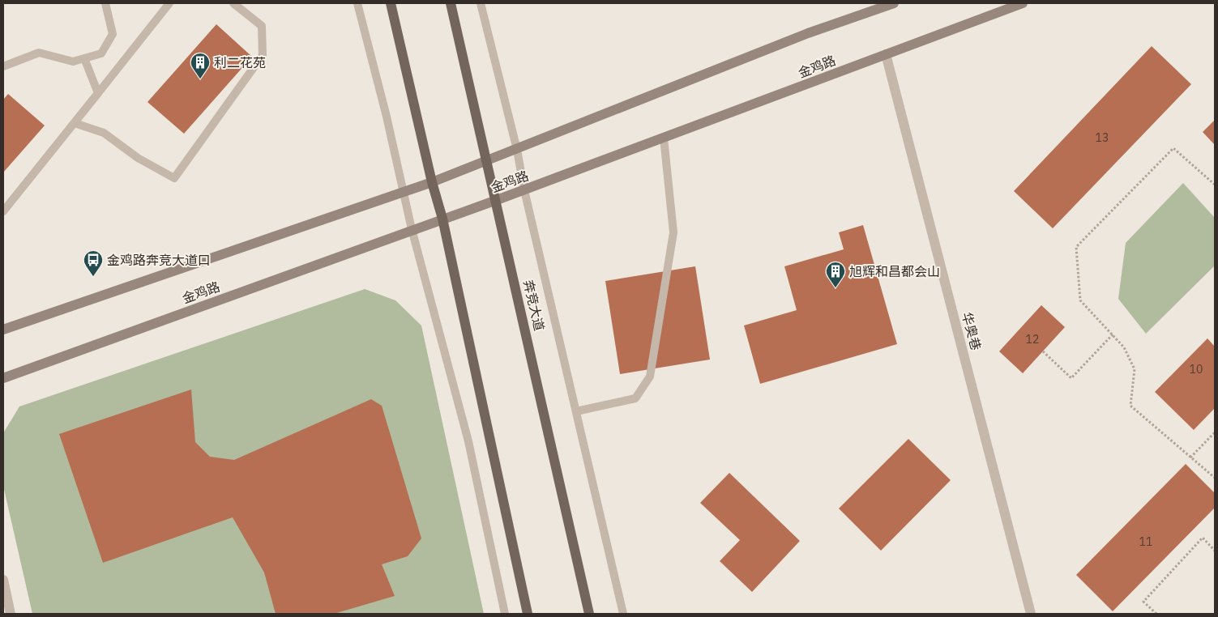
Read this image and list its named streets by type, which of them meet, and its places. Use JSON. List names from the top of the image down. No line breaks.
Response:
{"streets":{"main road":["金鸡路","奔竞大道"],"street":["华奥巷"]},"crossings":[["金鸡路","奔竞大道"],["金鸡路","华奥巷"]],"places":{"building":["利二花苑","旭辉和昌都会山"],"bus stop":["金鸡路奔竞大道口"]},"house_numbers":["13","12","10","11"]}
